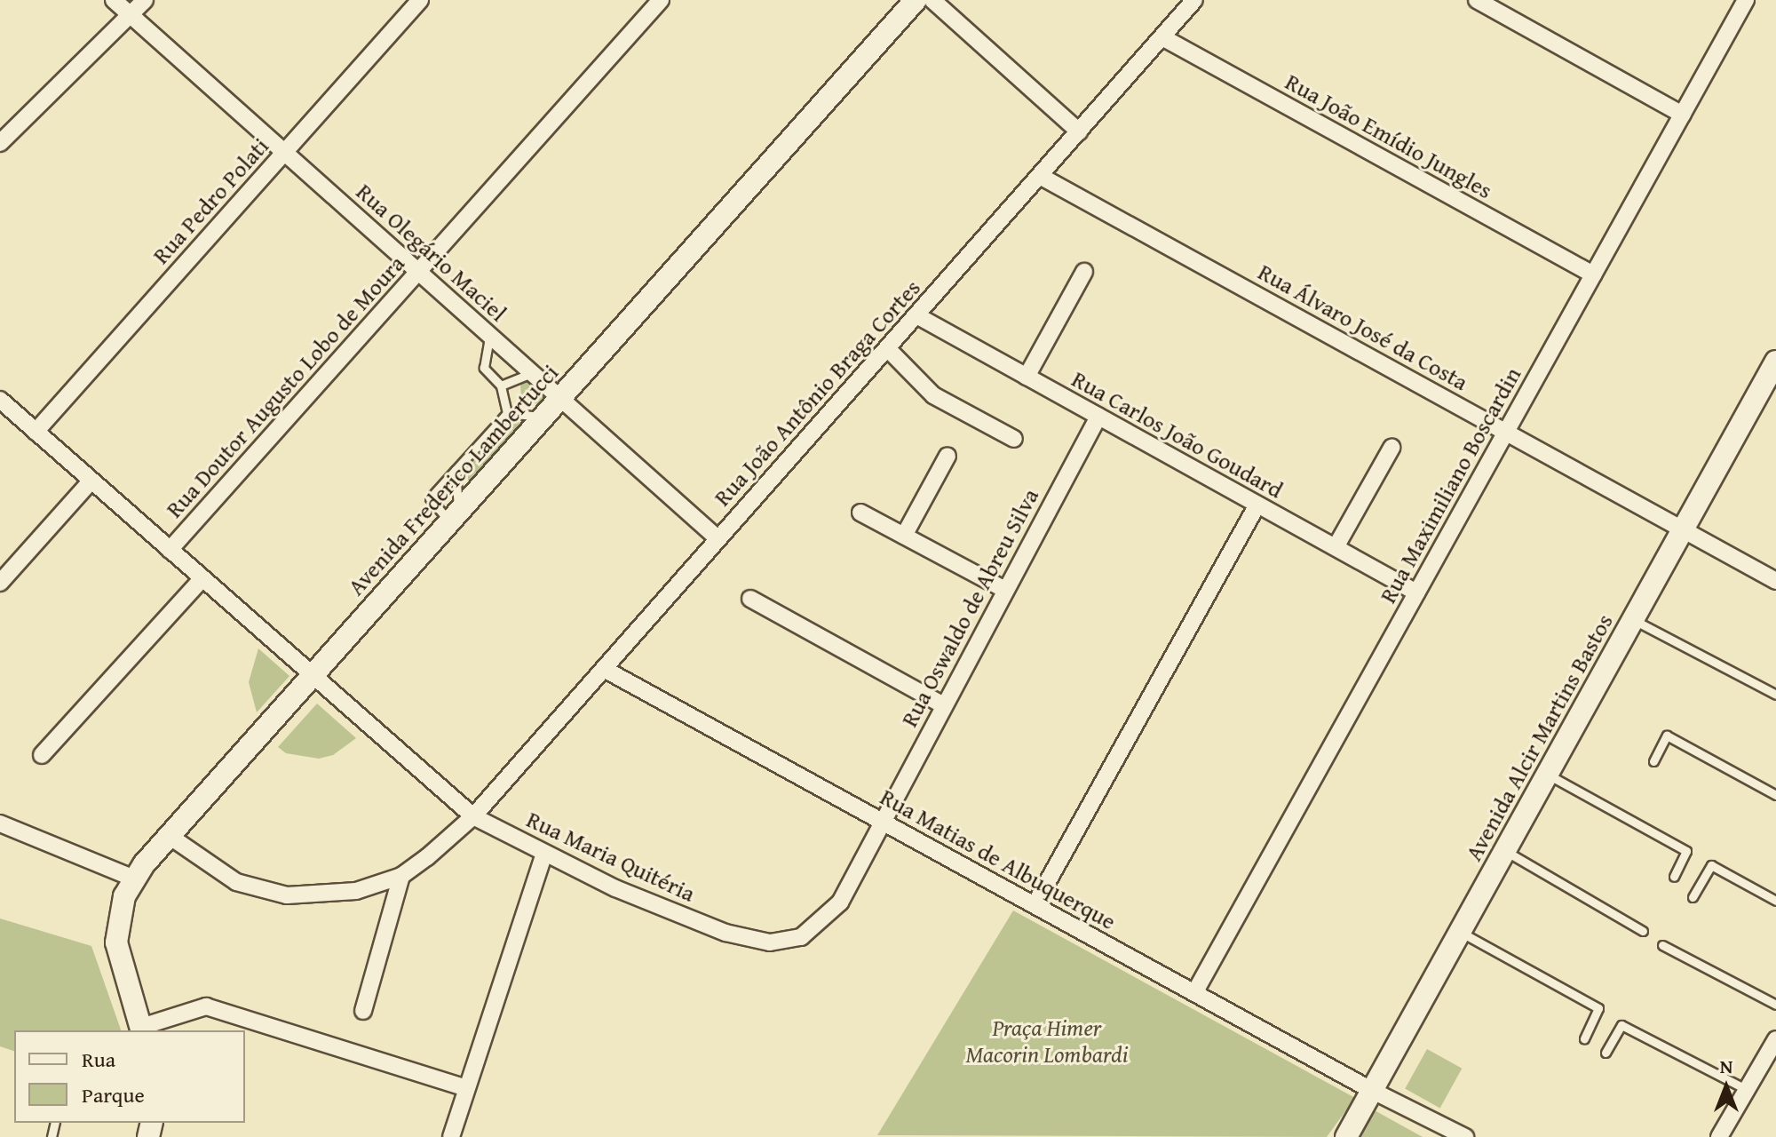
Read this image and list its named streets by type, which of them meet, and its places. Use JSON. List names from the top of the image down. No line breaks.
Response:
{"streets":{"street":["Rua João Emídio Jungles","Rua Pedro Polati","Rua Olegário Maciel","Rua Álvaro José da Costa","Rua Doutor Augusto Lobo de Moura","Rua João Antônio Braga Cortes","Rua Carlos João Goudard","Avenida Frederico Lambertucci","Rua Maximiliano Boscardin","Rua Oswaldo de Abreu Silva","Avenida Alcir Martins Bastos","Rua Maria Quitéria","Rua Matias de Albuquerque"]},"crossings":[["Rua João Emídio Jungles","Rua João Antônio Braga Cortes"],["Rua João Emídio Jungles","Rua Maximiliano Boscardin"],["Rua Pedro Polati","Rua Olegário Maciel"],["Rua Pedro Polati","Rua Maria Quitéria"],["Rua Olegário Maciel","Rua Doutor Augusto Lobo de Moura"],["Rua Olegário Maciel","Rua João Antônio Braga Cortes"],["Rua Olegário Maciel","Avenida Frederico Lambertucci"],["Rua Álvaro José da Costa","Rua João Antônio Braga Cortes"],["Rua Álvaro José da Costa","Rua Maximiliano Boscardin"],["Rua Álvaro José da Costa","Avenida Alcir Martins Bastos"],["Rua Doutor Augusto Lobo de Moura","Rua Maria Quitéria"],["Rua João Antônio Braga Cortes","Rua Carlos João Goudard"],["Rua João Antônio Braga Cortes","Rua Maria Quitéria"],["Rua João Antônio Braga Cortes","Rua Matias de Albuquerque"],["Rua Carlos João Goudard","Rua Maximiliano Boscardin"],["Rua Carlos João Goudard","Rua Oswaldo de Abreu Silva"],["Avenida Frederico Lambertucci","Rua Maria Quitéria"],["Rua Maximiliano Boscardin","Rua Matias de Albuquerque"],["Rua Oswaldo de Abreu Silva","Rua Maria Quitéria"],["Rua Oswaldo de Abreu Silva","Rua Matias de Albuquerque"],["Avenida Alcir Martins Bastos","Rua Matias de Albuquerque"],["Rua Maria Quitéria","Rua Matias de Albuquerque"]],"parks":["Praça Himer Macorin Lombardi"],"legend":["Rua","Parque"],"north":"top"}
